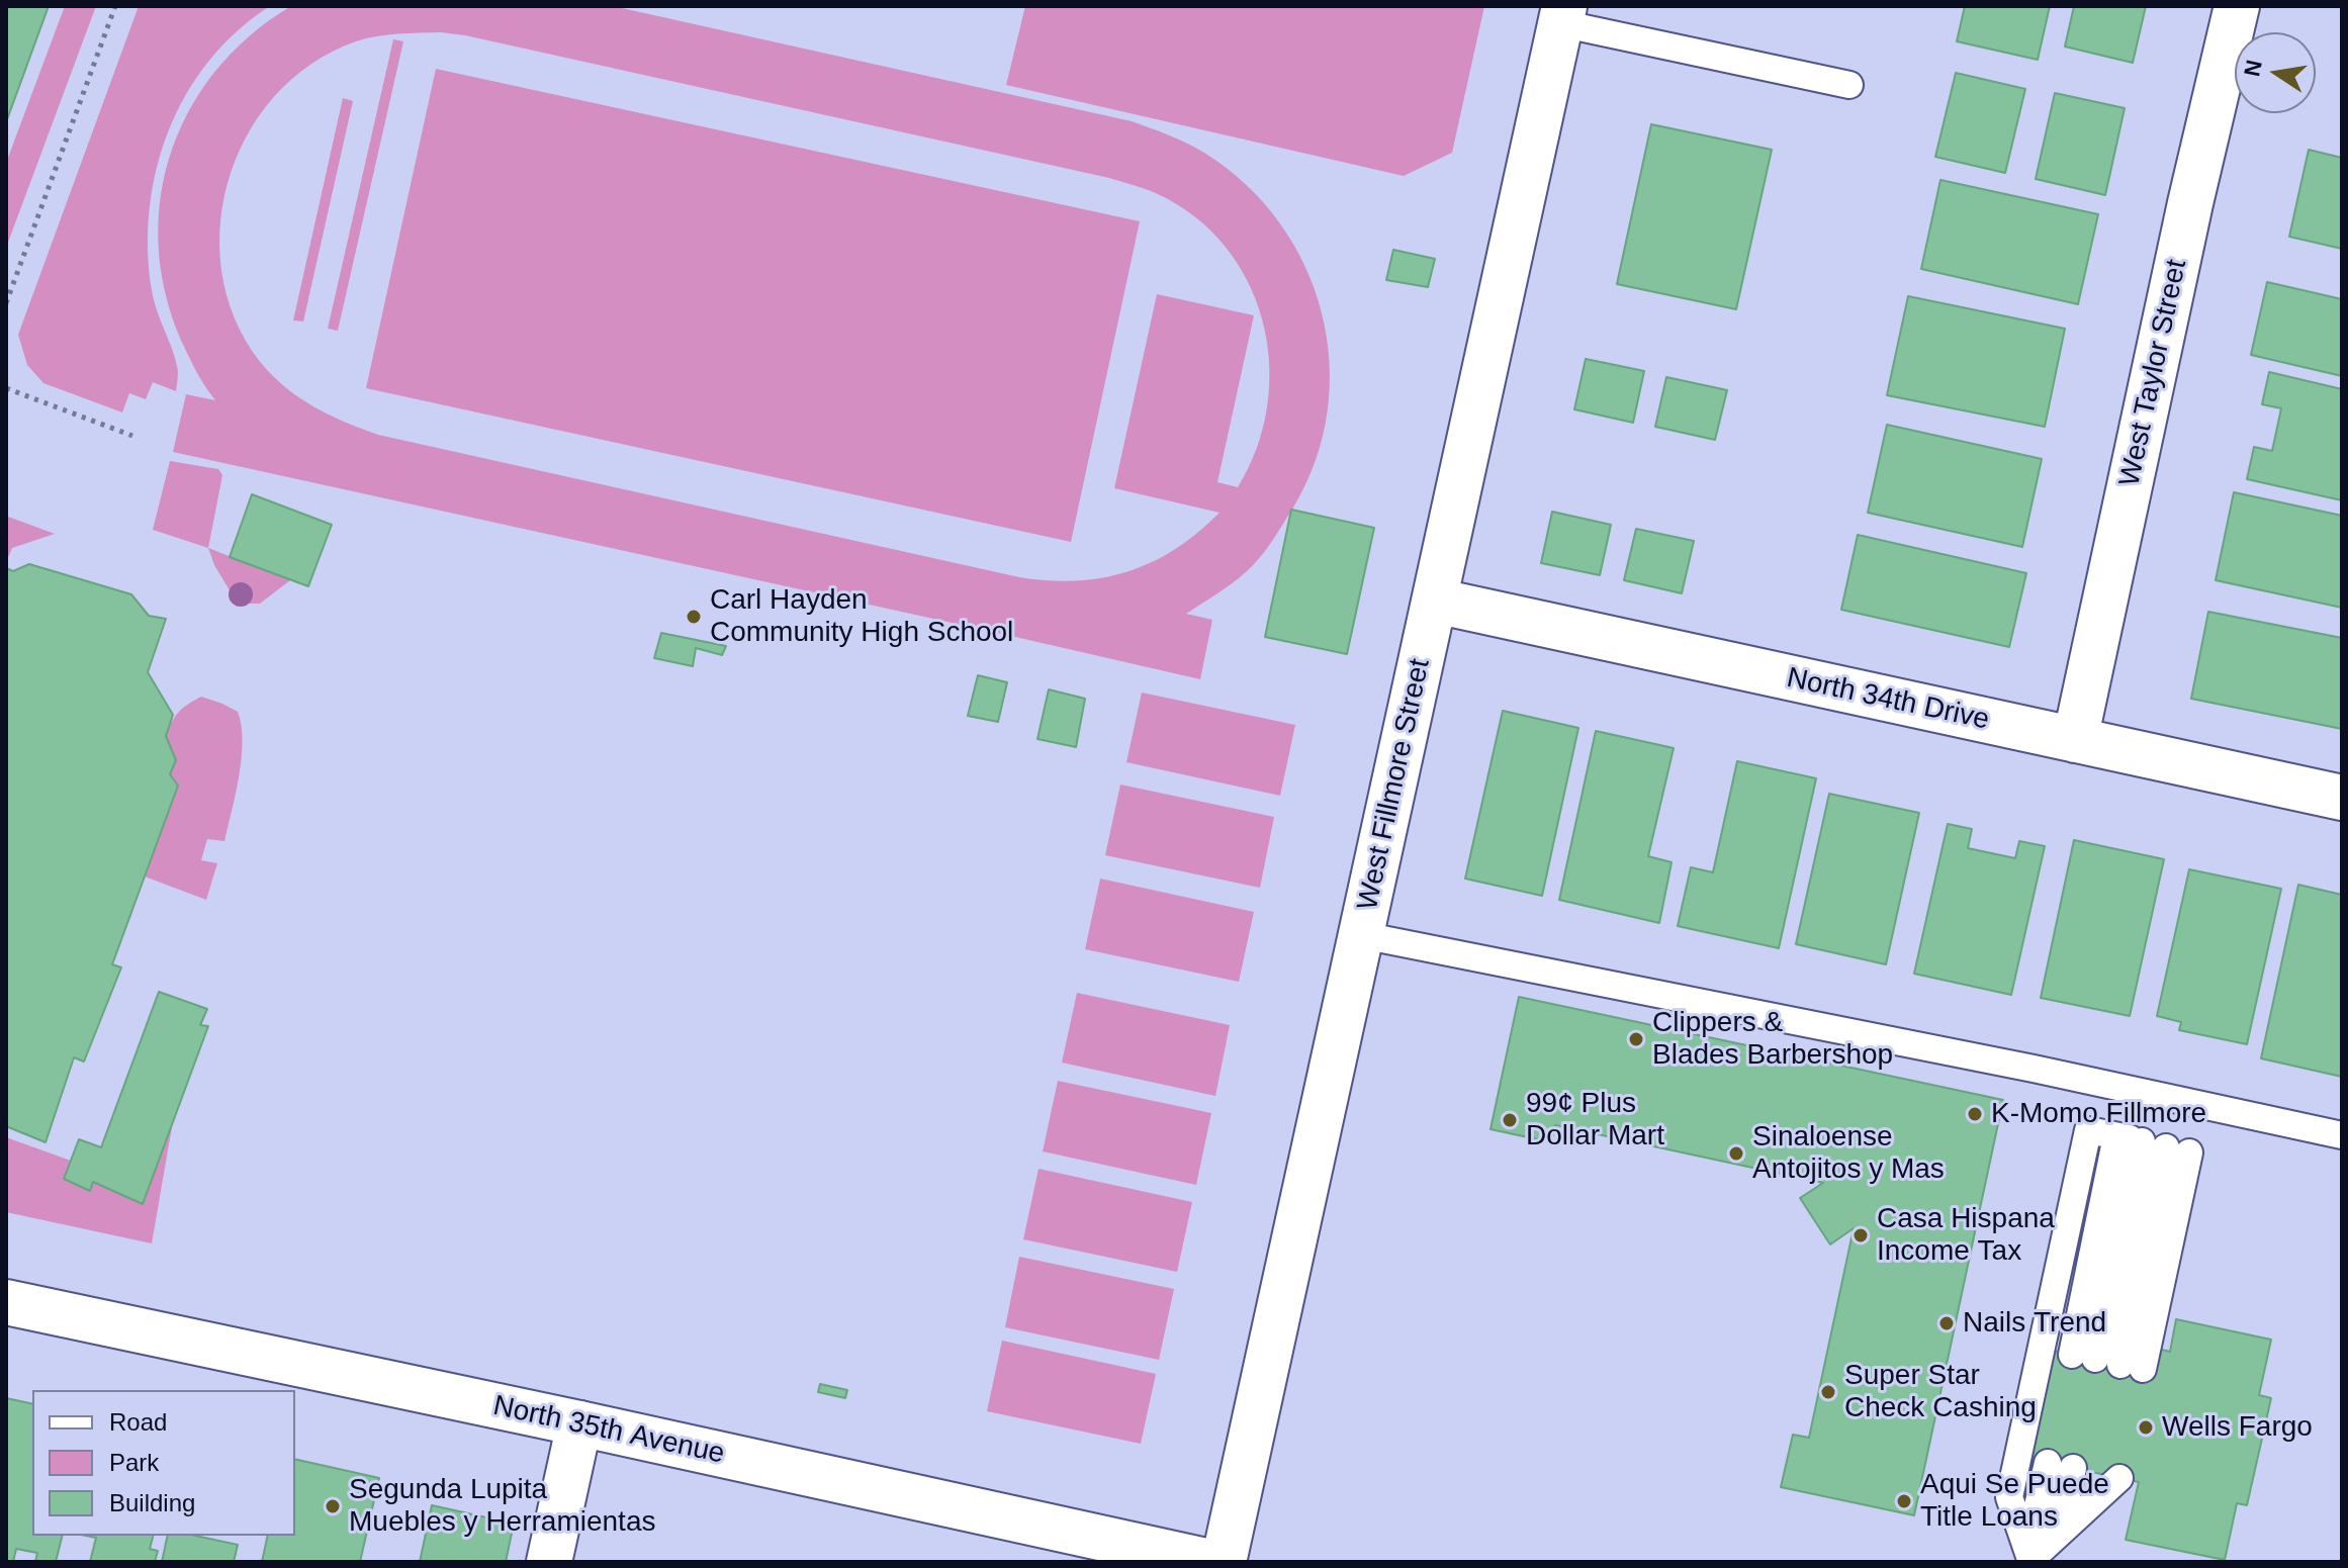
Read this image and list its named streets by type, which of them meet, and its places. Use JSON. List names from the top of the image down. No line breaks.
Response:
{"streets":{"street":["West Taylor Street","North 34th Drive","West Fillmore Street","North 35th Avenue"]},"crossings":[["West Taylor Street","North 34th Drive"],["North 34th Drive","West Fillmore Street"]],"places":["Carl Hayden Community High School","Clippers & Blades Barbershop","K-Momo Fillmore","99¢ Plus Dollar Mart","Sinaloense Antojitos y Mas","Casa Hispana Income Tax","Nails Trend","Super Star Check Cashing","Wells Fargo","Aqui Se Puede Title Loans","Segunda Lupita Muebles y Herramientas"],"legend":["Road","Park","Building"],"north":"left"}
